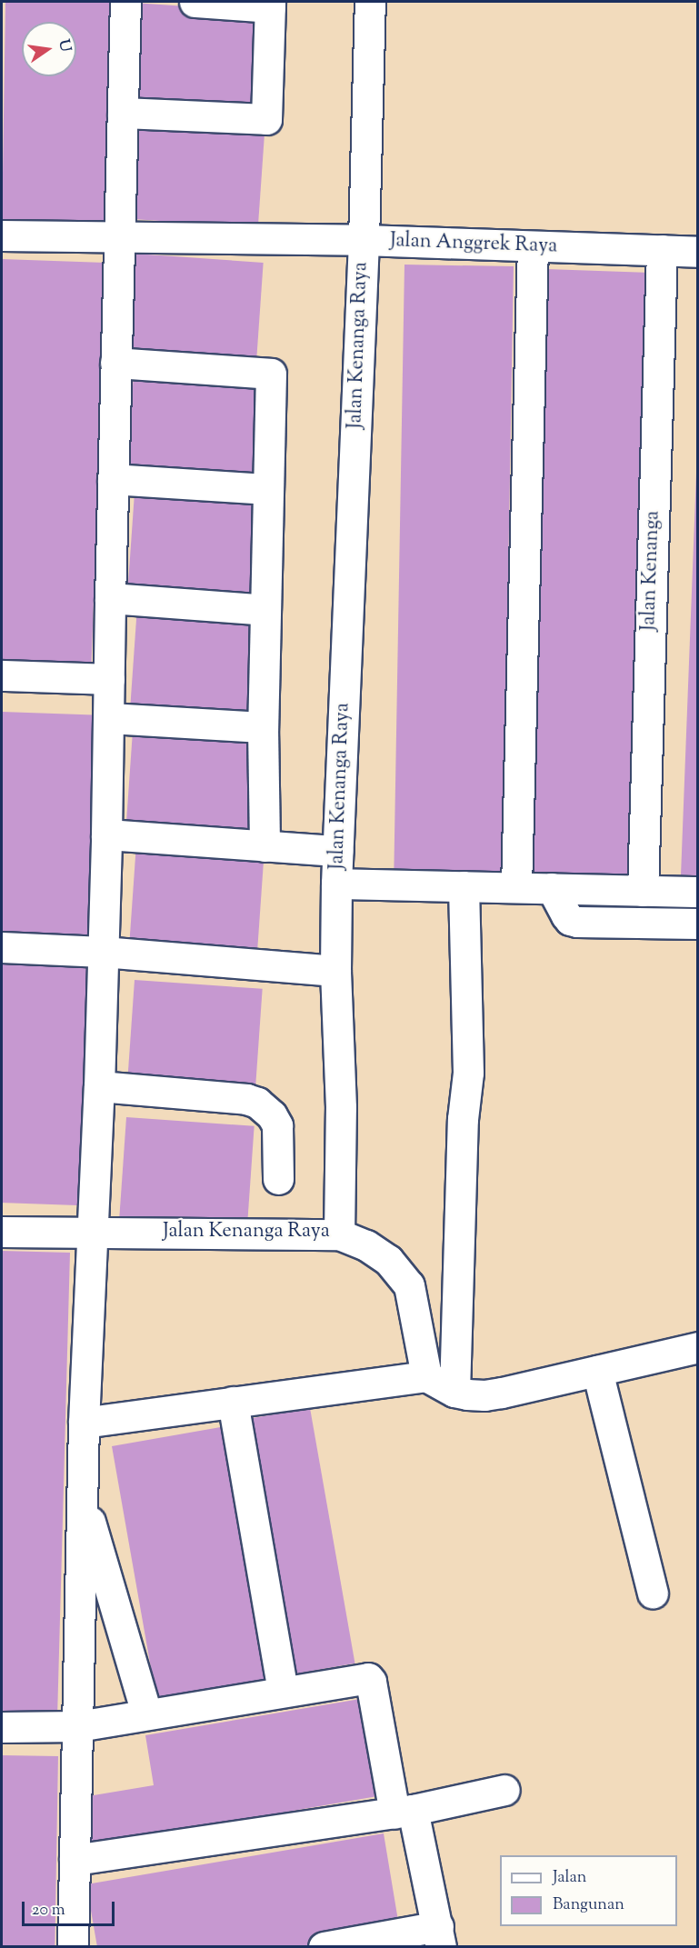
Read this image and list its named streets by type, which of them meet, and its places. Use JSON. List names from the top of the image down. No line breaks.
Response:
{"streets":{"street":["Jalan Anggrek Raya","Jalan Kenanga Raya","Jalan Kenanga"]},"crossings":[["Jalan Anggrek Raya","Jalan Kenanga Raya"],["Jalan Anggrek Raya","Jalan Kenanga"]],"legend":["Jalan","Bangunan"],"scale_bar":"20 m","north":"right"}
